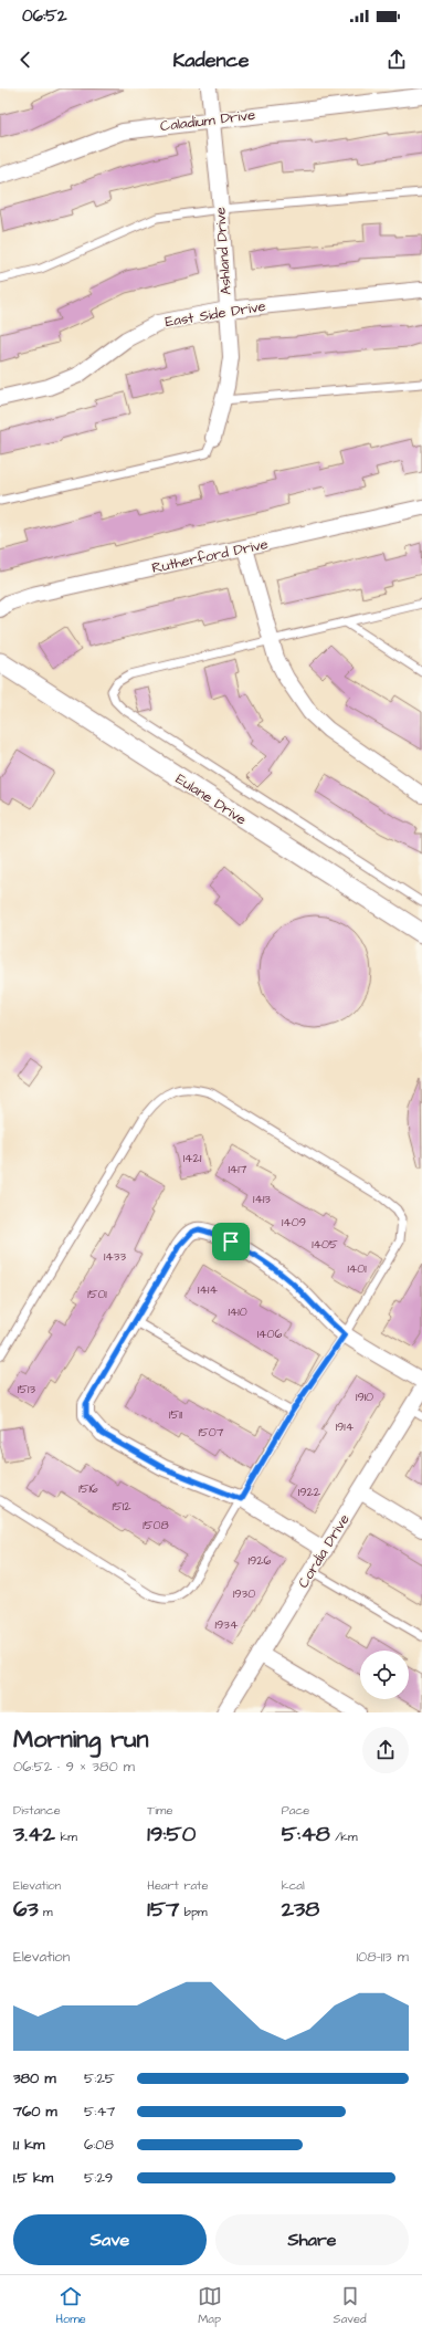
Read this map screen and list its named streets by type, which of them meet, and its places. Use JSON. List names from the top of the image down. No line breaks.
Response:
{"streets":{"street":["Caladium Drive","Ashland Drive","East Side Drive","Rutherford Drive","Eulane Drive","Cordia Drive"]},"crossings":[["Caladium Drive","Ashland Drive"],["Ashland Drive","East Side Drive"]],"house_numbers":["1421","1417","1413","1409","1405","1433","1401","1414","1501","1410","1406","1513","1910","1511","1914","1507","1516","1922","1512","1508","1926","1930","1934"],"page":{"status":"06:52","header":"Kadence","heading":["Morning run","06:52 · 9 × 380 m"],"stats":[["Distance","3.42 km"],["Time","19:50"],["Pace","5:48 /km"],["Elevation","63 m"],["Heart rate","157 bpm"],["kcal","238"]],"chart":["Elevation","108–113 m"],"list":[{"name":"380 m","note":"5:25"},{"name":"760 m","note":"5:47"},{"name":"1.1 km","note":"6:08"},{"name":"1.5 km","note":"5:29"}],"buttons":["Save","Share"],"tabs":["Home","Map","Saved"]}}
